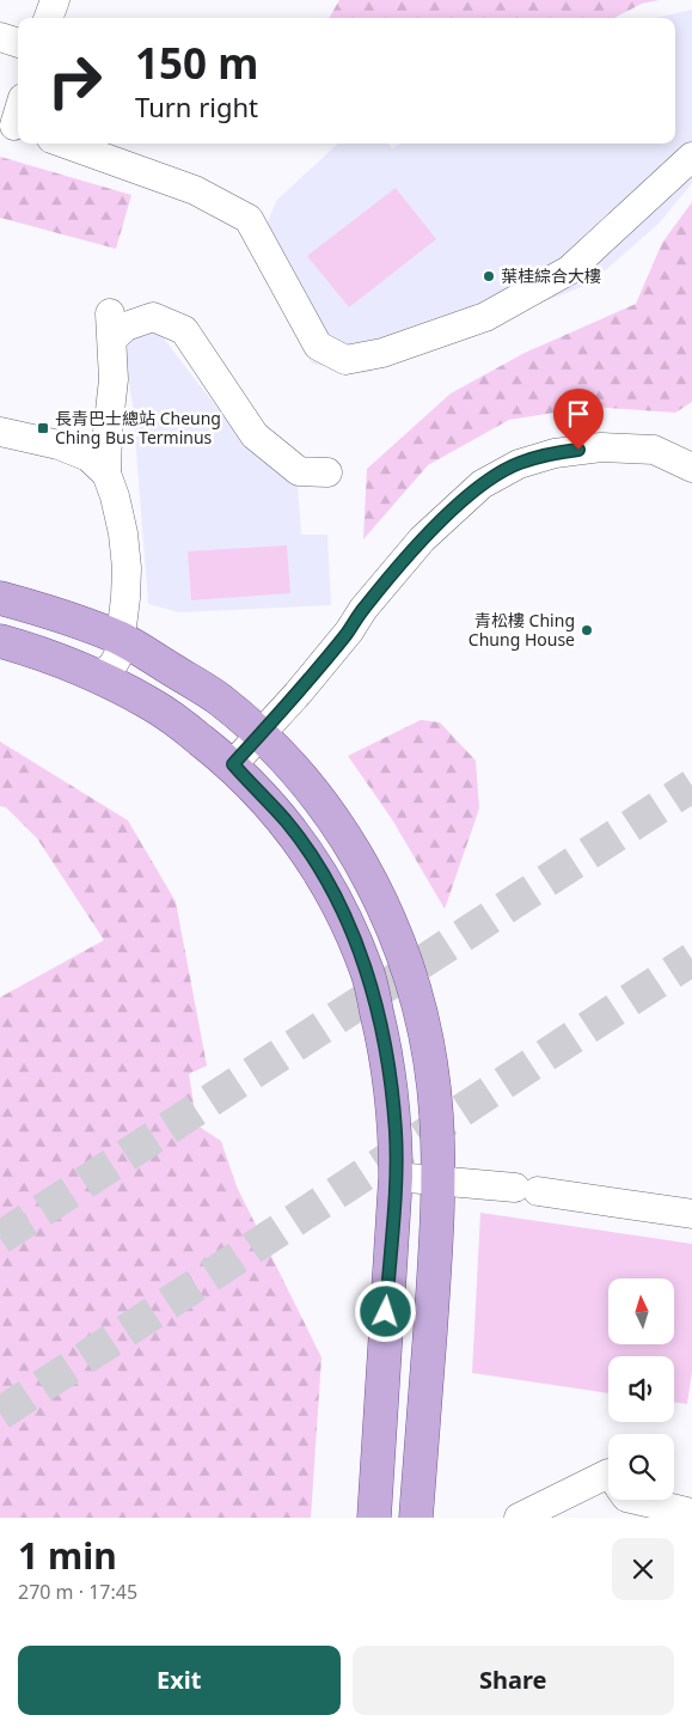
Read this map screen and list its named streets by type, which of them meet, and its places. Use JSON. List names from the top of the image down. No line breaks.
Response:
{"places":{"other":["葉桂綜合大樓","青松樓 Ching Chung House"],"transit":["長青巴士總站 Cheung Ching Bus Terminus"]},"north":"top","page":{"turn":["150 m","Turn right"],"heading":["1 min","270 m · 17:45"],"buttons":["Exit","Share"]}}
